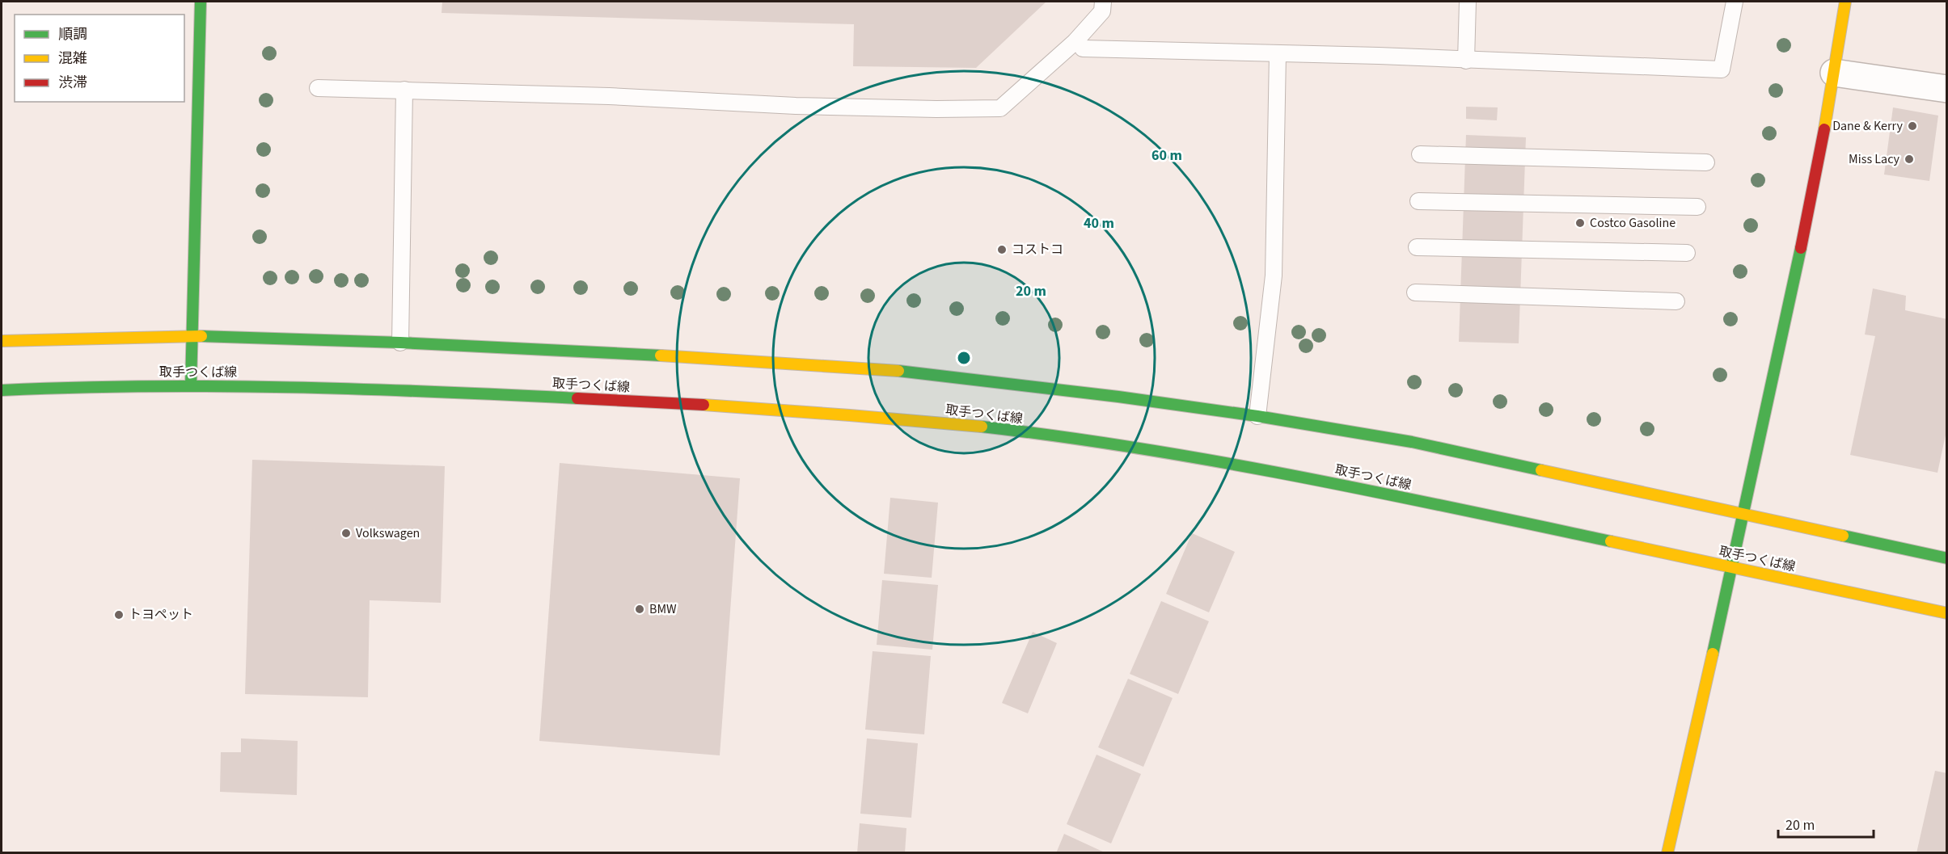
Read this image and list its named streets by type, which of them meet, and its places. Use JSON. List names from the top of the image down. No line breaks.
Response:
{"streets":{"main road":["取手つくば線"]},"places":["Dane & Kerry","Miss Lacy","Costco Gasoline","コストコ","Volkswagen","BMW","トヨペット"],"legend":["順調","混雑","渋滞"],"scale_bar":"20 m","rings":["60 m","40 m","20 m"]}
